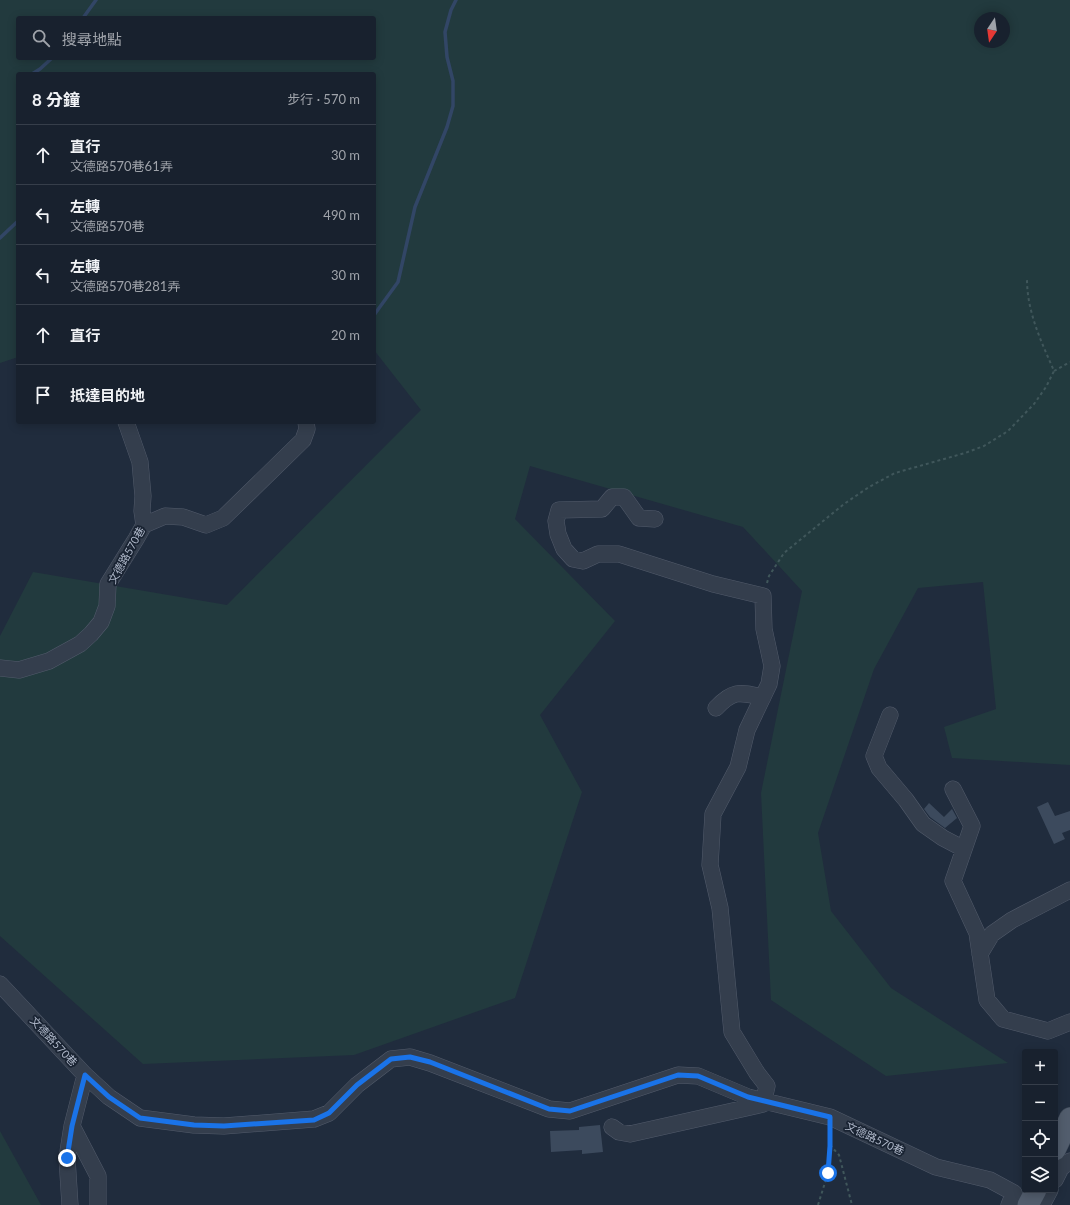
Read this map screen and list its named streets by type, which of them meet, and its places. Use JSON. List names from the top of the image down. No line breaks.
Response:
{"streets":{"lane":["文德路570巷"]},"north":"bottom","page":{"search":"搜尋地點","heading":["8 分鐘","步行 · 570 m"],"list":[["直行","文德路570巷61弄","30 m"],["左轉","文德路570巷","490 m"],["左轉","文德路570巷281弄","30 m"],["直行","20 m"],"抵達目的地"],"map_buttons":["+","−"]}}
